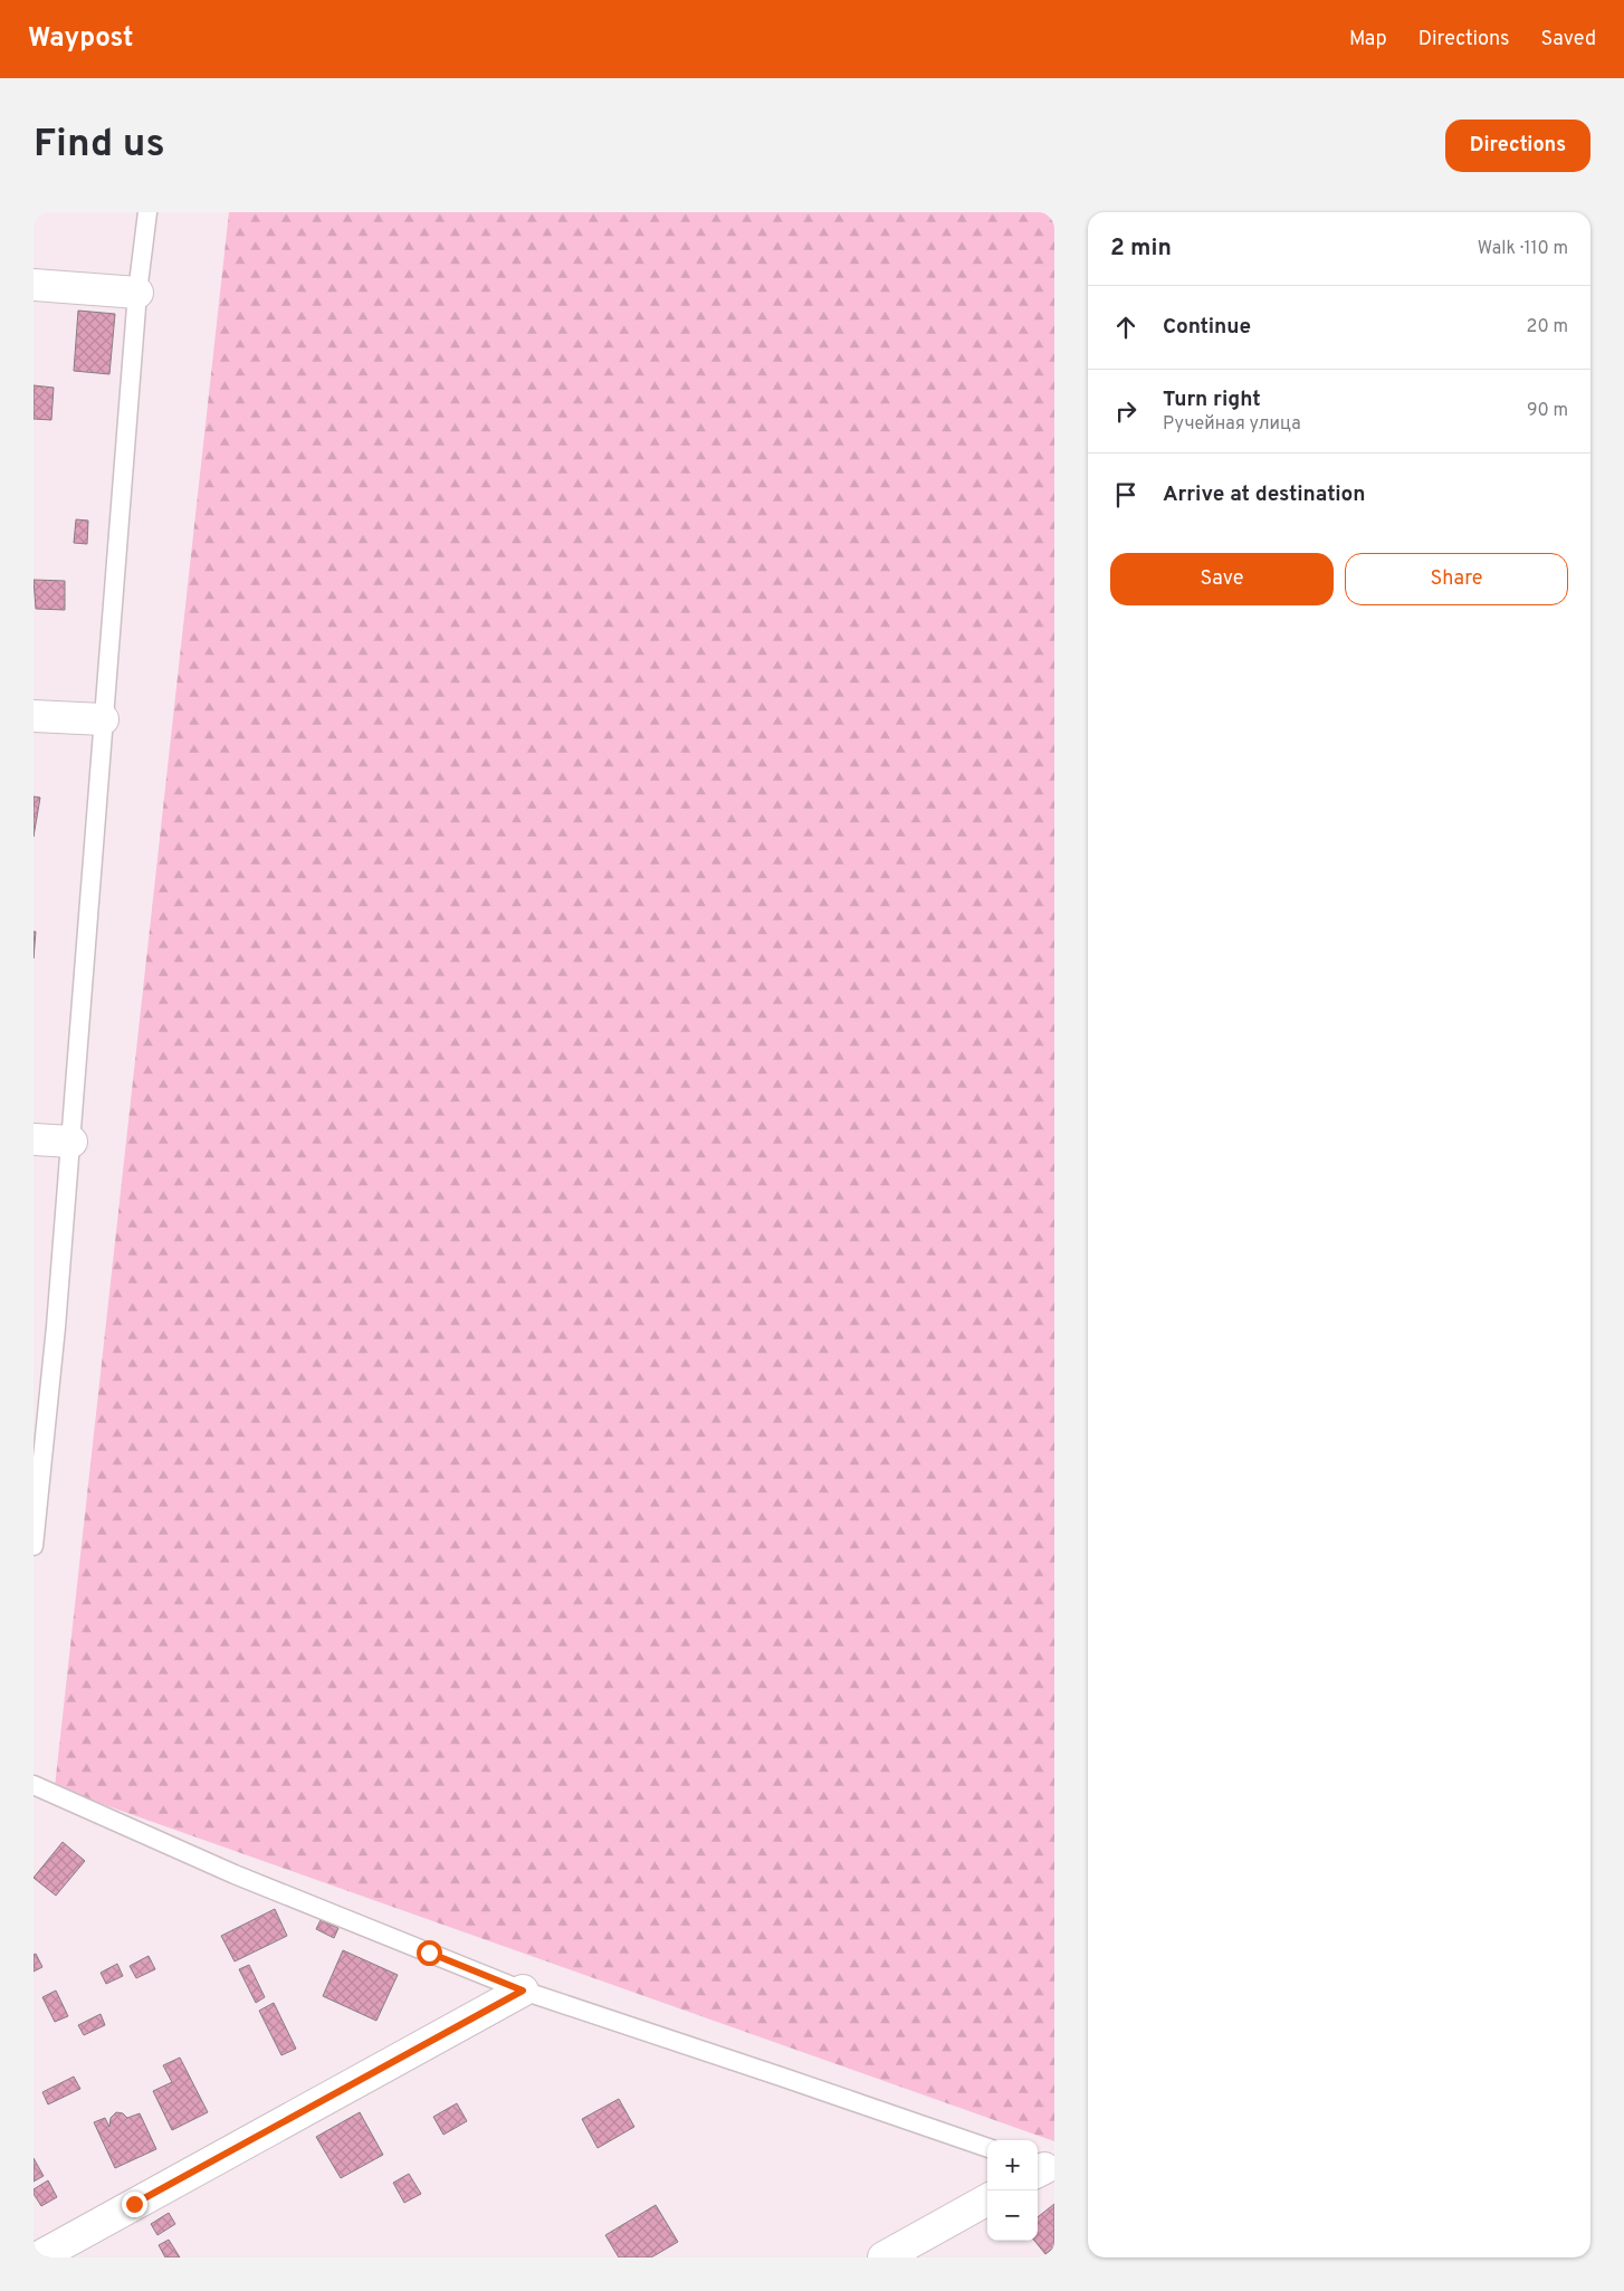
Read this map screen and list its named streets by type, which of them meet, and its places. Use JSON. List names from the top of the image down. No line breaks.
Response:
{"page":{"header":"Waypost","nav":["Map","Directions","Saved"],"buttons":["Directions",["Save","Share"]],"title":"Find us","heading":["2 min","Walk · 110 m"],"list":[["Continue","20 m"],["Turn right","Ручейная улица","90 m"],"Arrive at destination"],"map_buttons":["+","−"]}}
